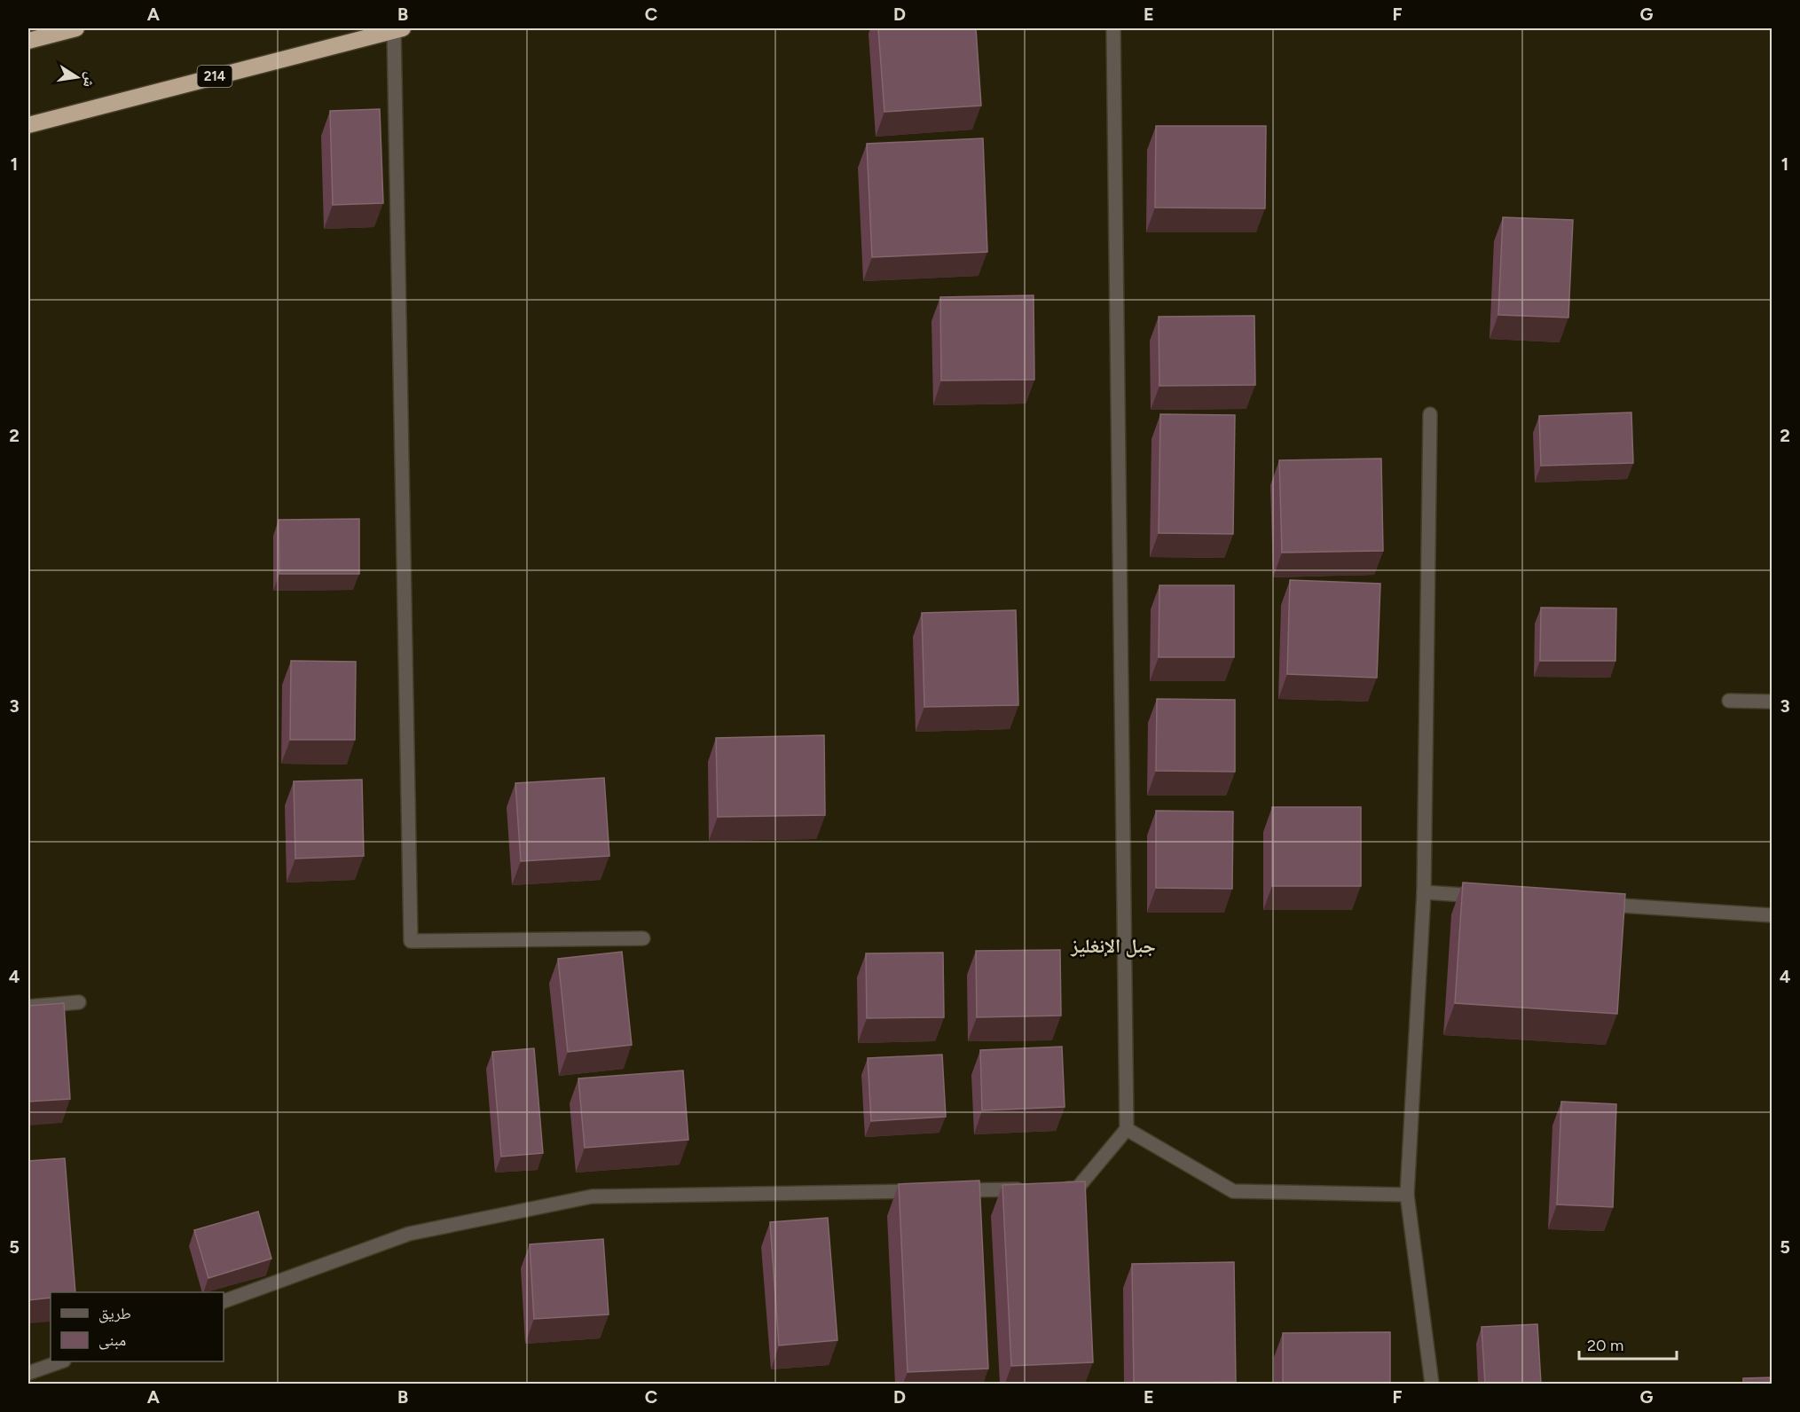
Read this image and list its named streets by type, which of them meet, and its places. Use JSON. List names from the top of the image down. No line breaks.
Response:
{"streets":{"highway":["214"]},"districts":["جبل الإنغليز"],"legend":["طريق","مبنى"],"scale_bar":"20 m","north":"right","grid":{"columns":["A","B","C","D","E","F","G"],"rows":["1","2","3","4","5"]}}
